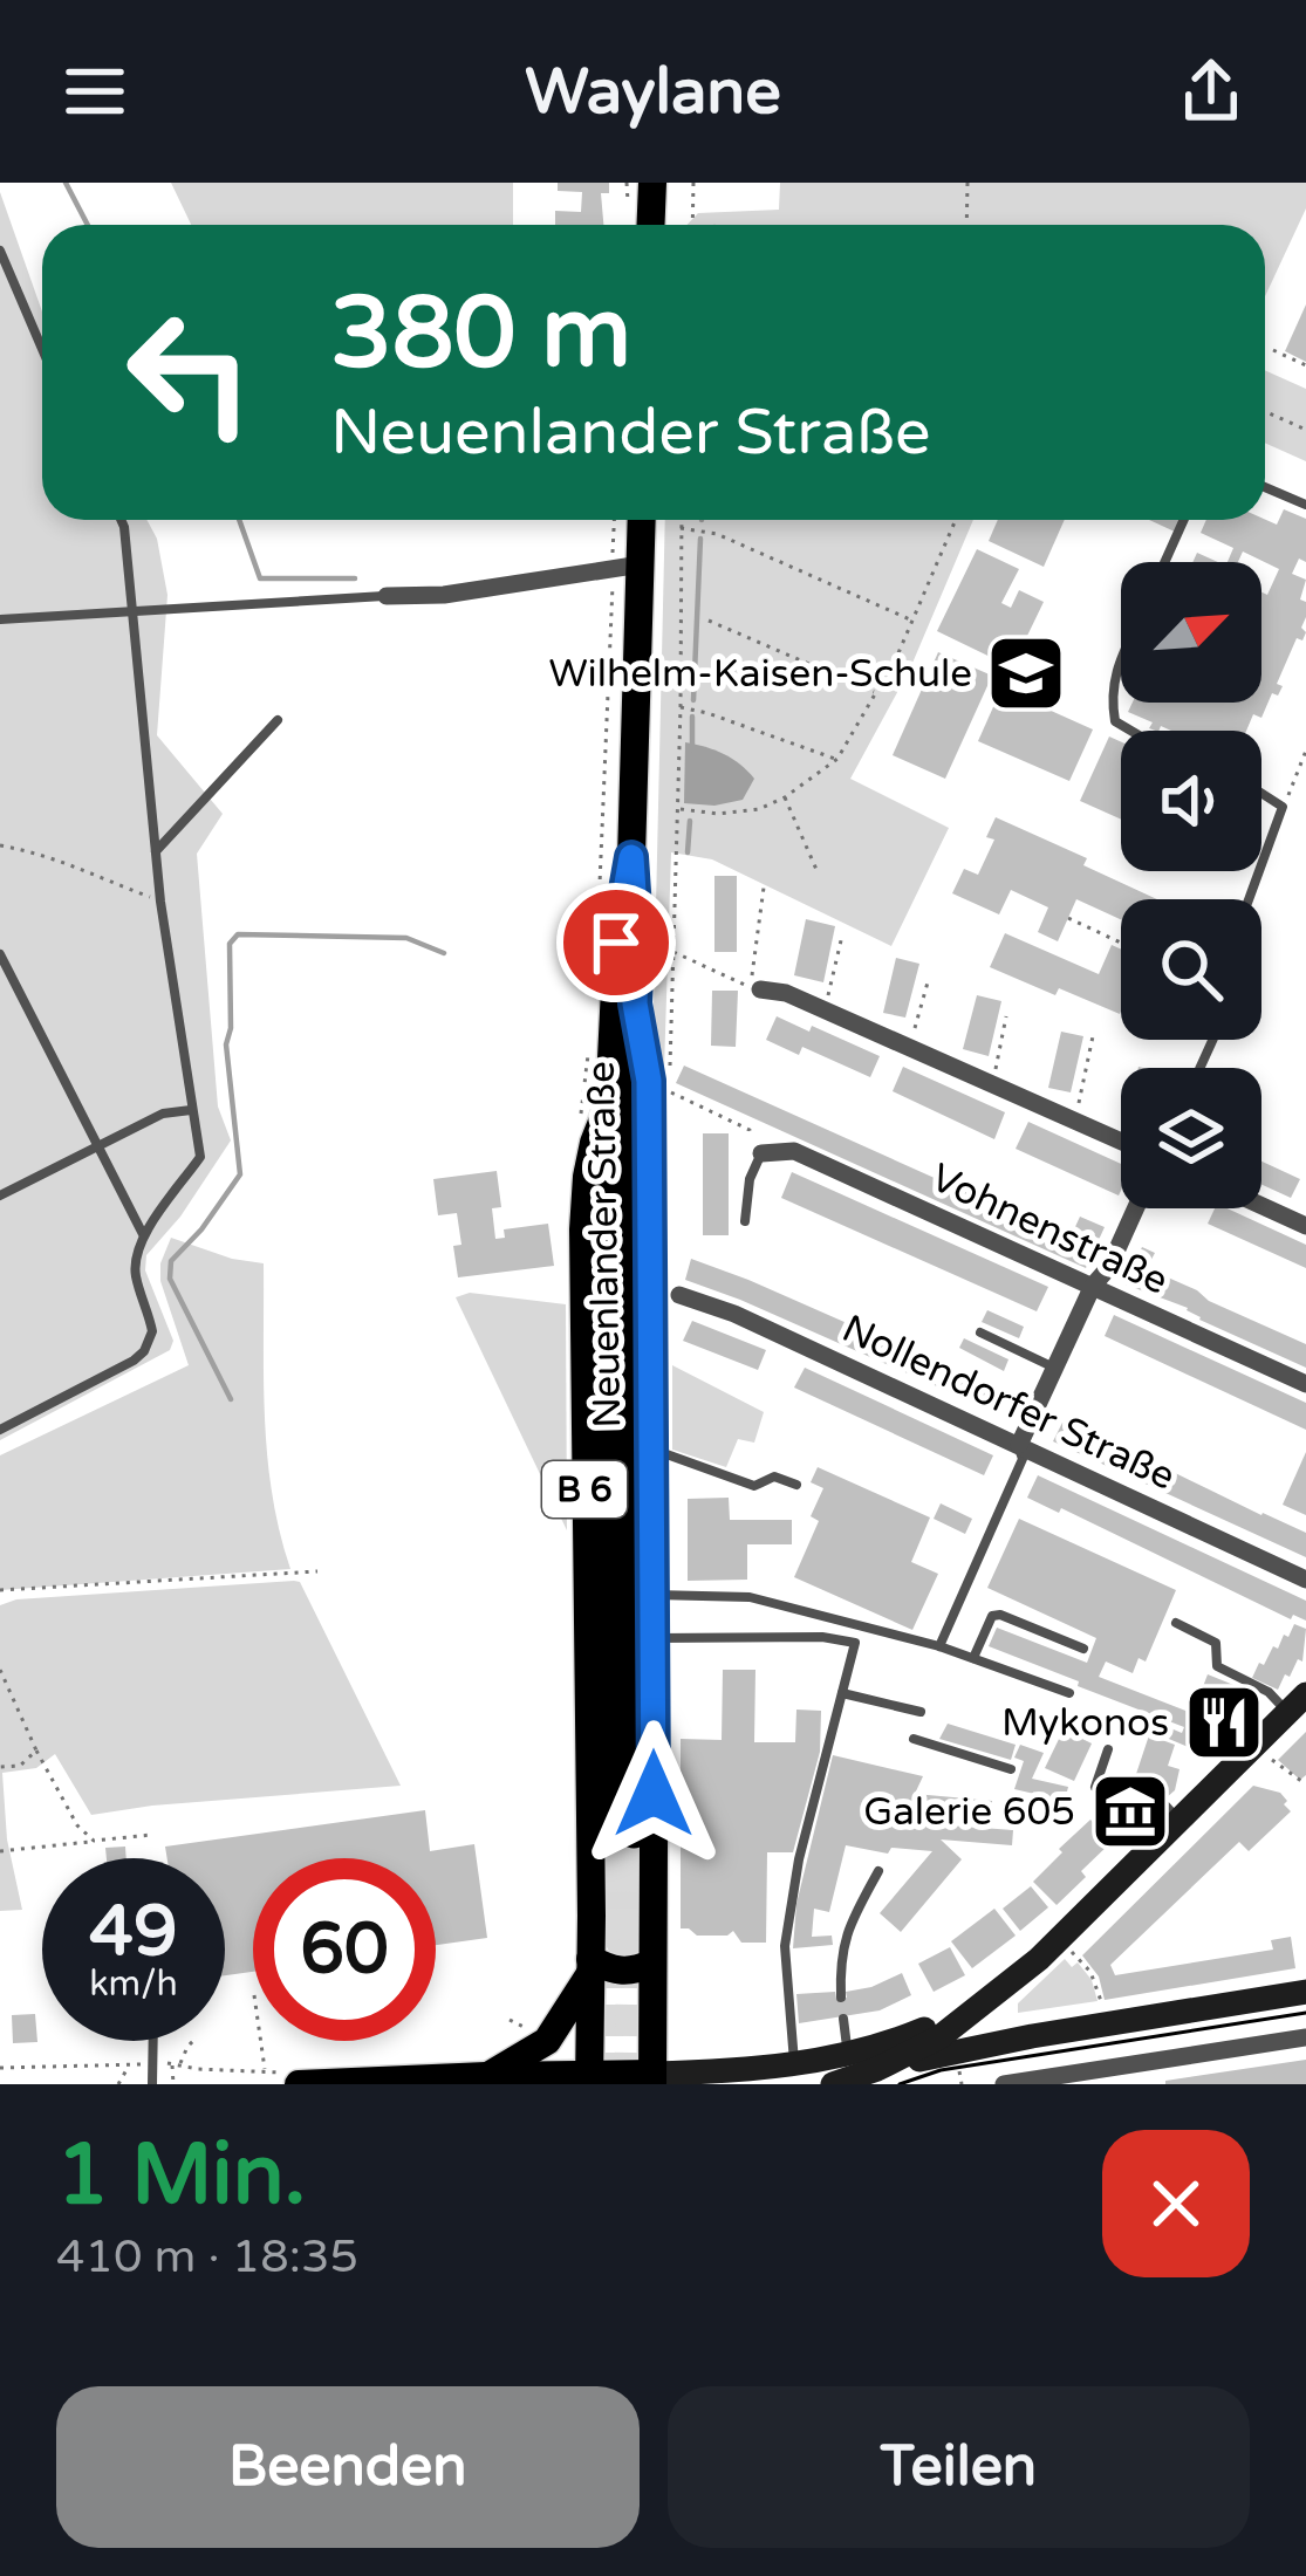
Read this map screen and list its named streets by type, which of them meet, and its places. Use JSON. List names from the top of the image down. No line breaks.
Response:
{"streets":{"highway":["Neuenlander Straße"],"main road":["B 6"],"street":["Vohnenstraße","Nollendorfer Straße"]},"places":{"school or university":["Wilhelm-Kaisen-Schule"],"restaurant":["Mykonos"],"museum":["Galerie 605"]},"north":"top right","page":{"header":"Waylane","turn":["380 m","Neuenlander Straße"],"speed":"49 km/h","limit":"60","heading":["1 Min.","410 m · 18:35"],"buttons":["Beenden","Teilen"]}}
